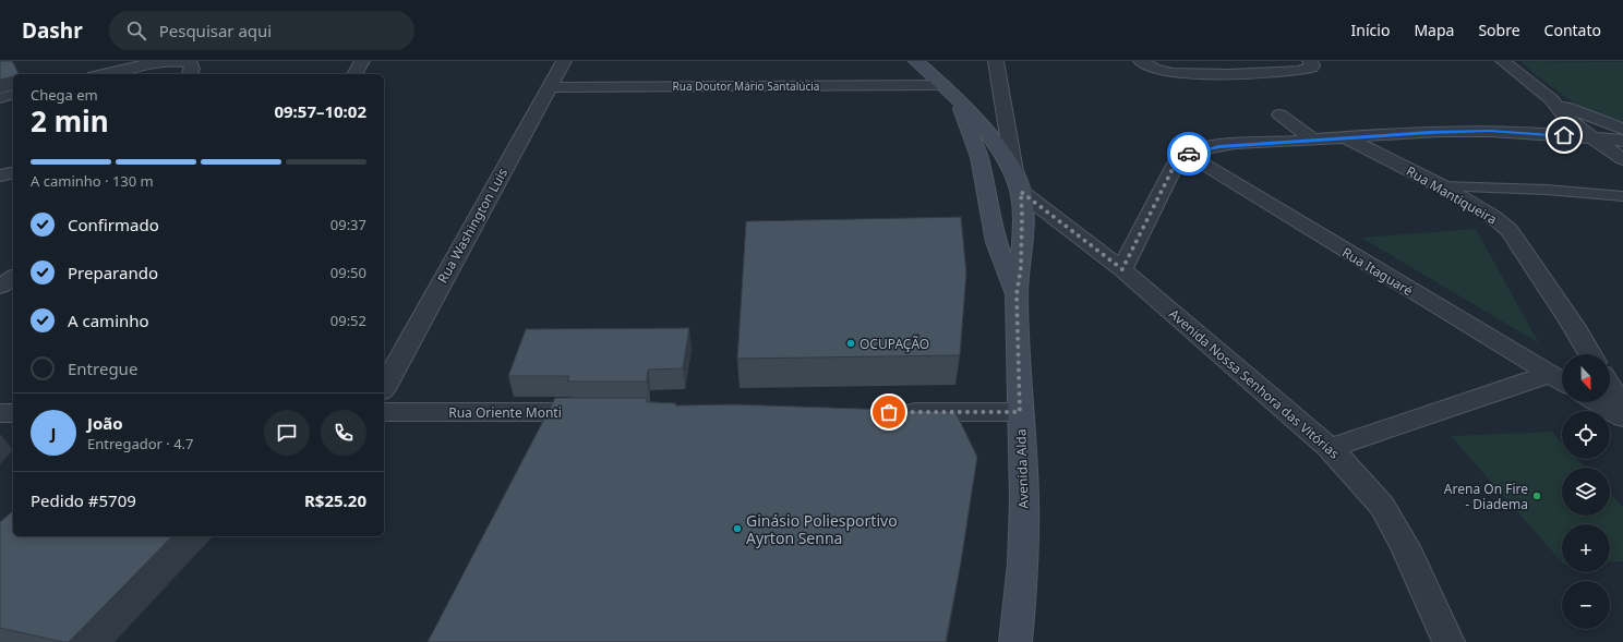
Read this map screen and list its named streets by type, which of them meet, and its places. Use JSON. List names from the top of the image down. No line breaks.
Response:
{"streets":{"main road":["Avenida Alda"],"street":["Rua Doutor Mário Santalúcia","Rua Mantiqueira","Rua Washington Luis","Rua Itaguaré","Avenida Nossa Senhora das Vitórias","Rua Oriente Monti"]},"crossings":[["Rua Doutor Mário Santalúcia","Rua Washington Luis"],["Rua Doutor Mário Santalúcia","Avenida Alda"],["Avenida Nossa Senhora das Vitórias","Avenida Alda"]],"places":["OCUPAÇÃO","Arena On Fire - Diadema","Ginásio Poliesportivo Ayrton Senna"],"north":"bottom","page":{"header":"Dashr","search":"Pesquisar aqui","nav":["Início","Mapa","Sobre","Contato"],"heading":["2 min","Chega em","09:57–10:02"],"panel":["João","Entregador · 4.7","Pedido #5709","R$25.20"],"bar":"A caminho · 130 m","list":[["Confirmado","09:37"],["Preparando","09:50"],["A caminho","09:52"],"Entregue"],"map_buttons":["+","−"],"round":"J"}}
